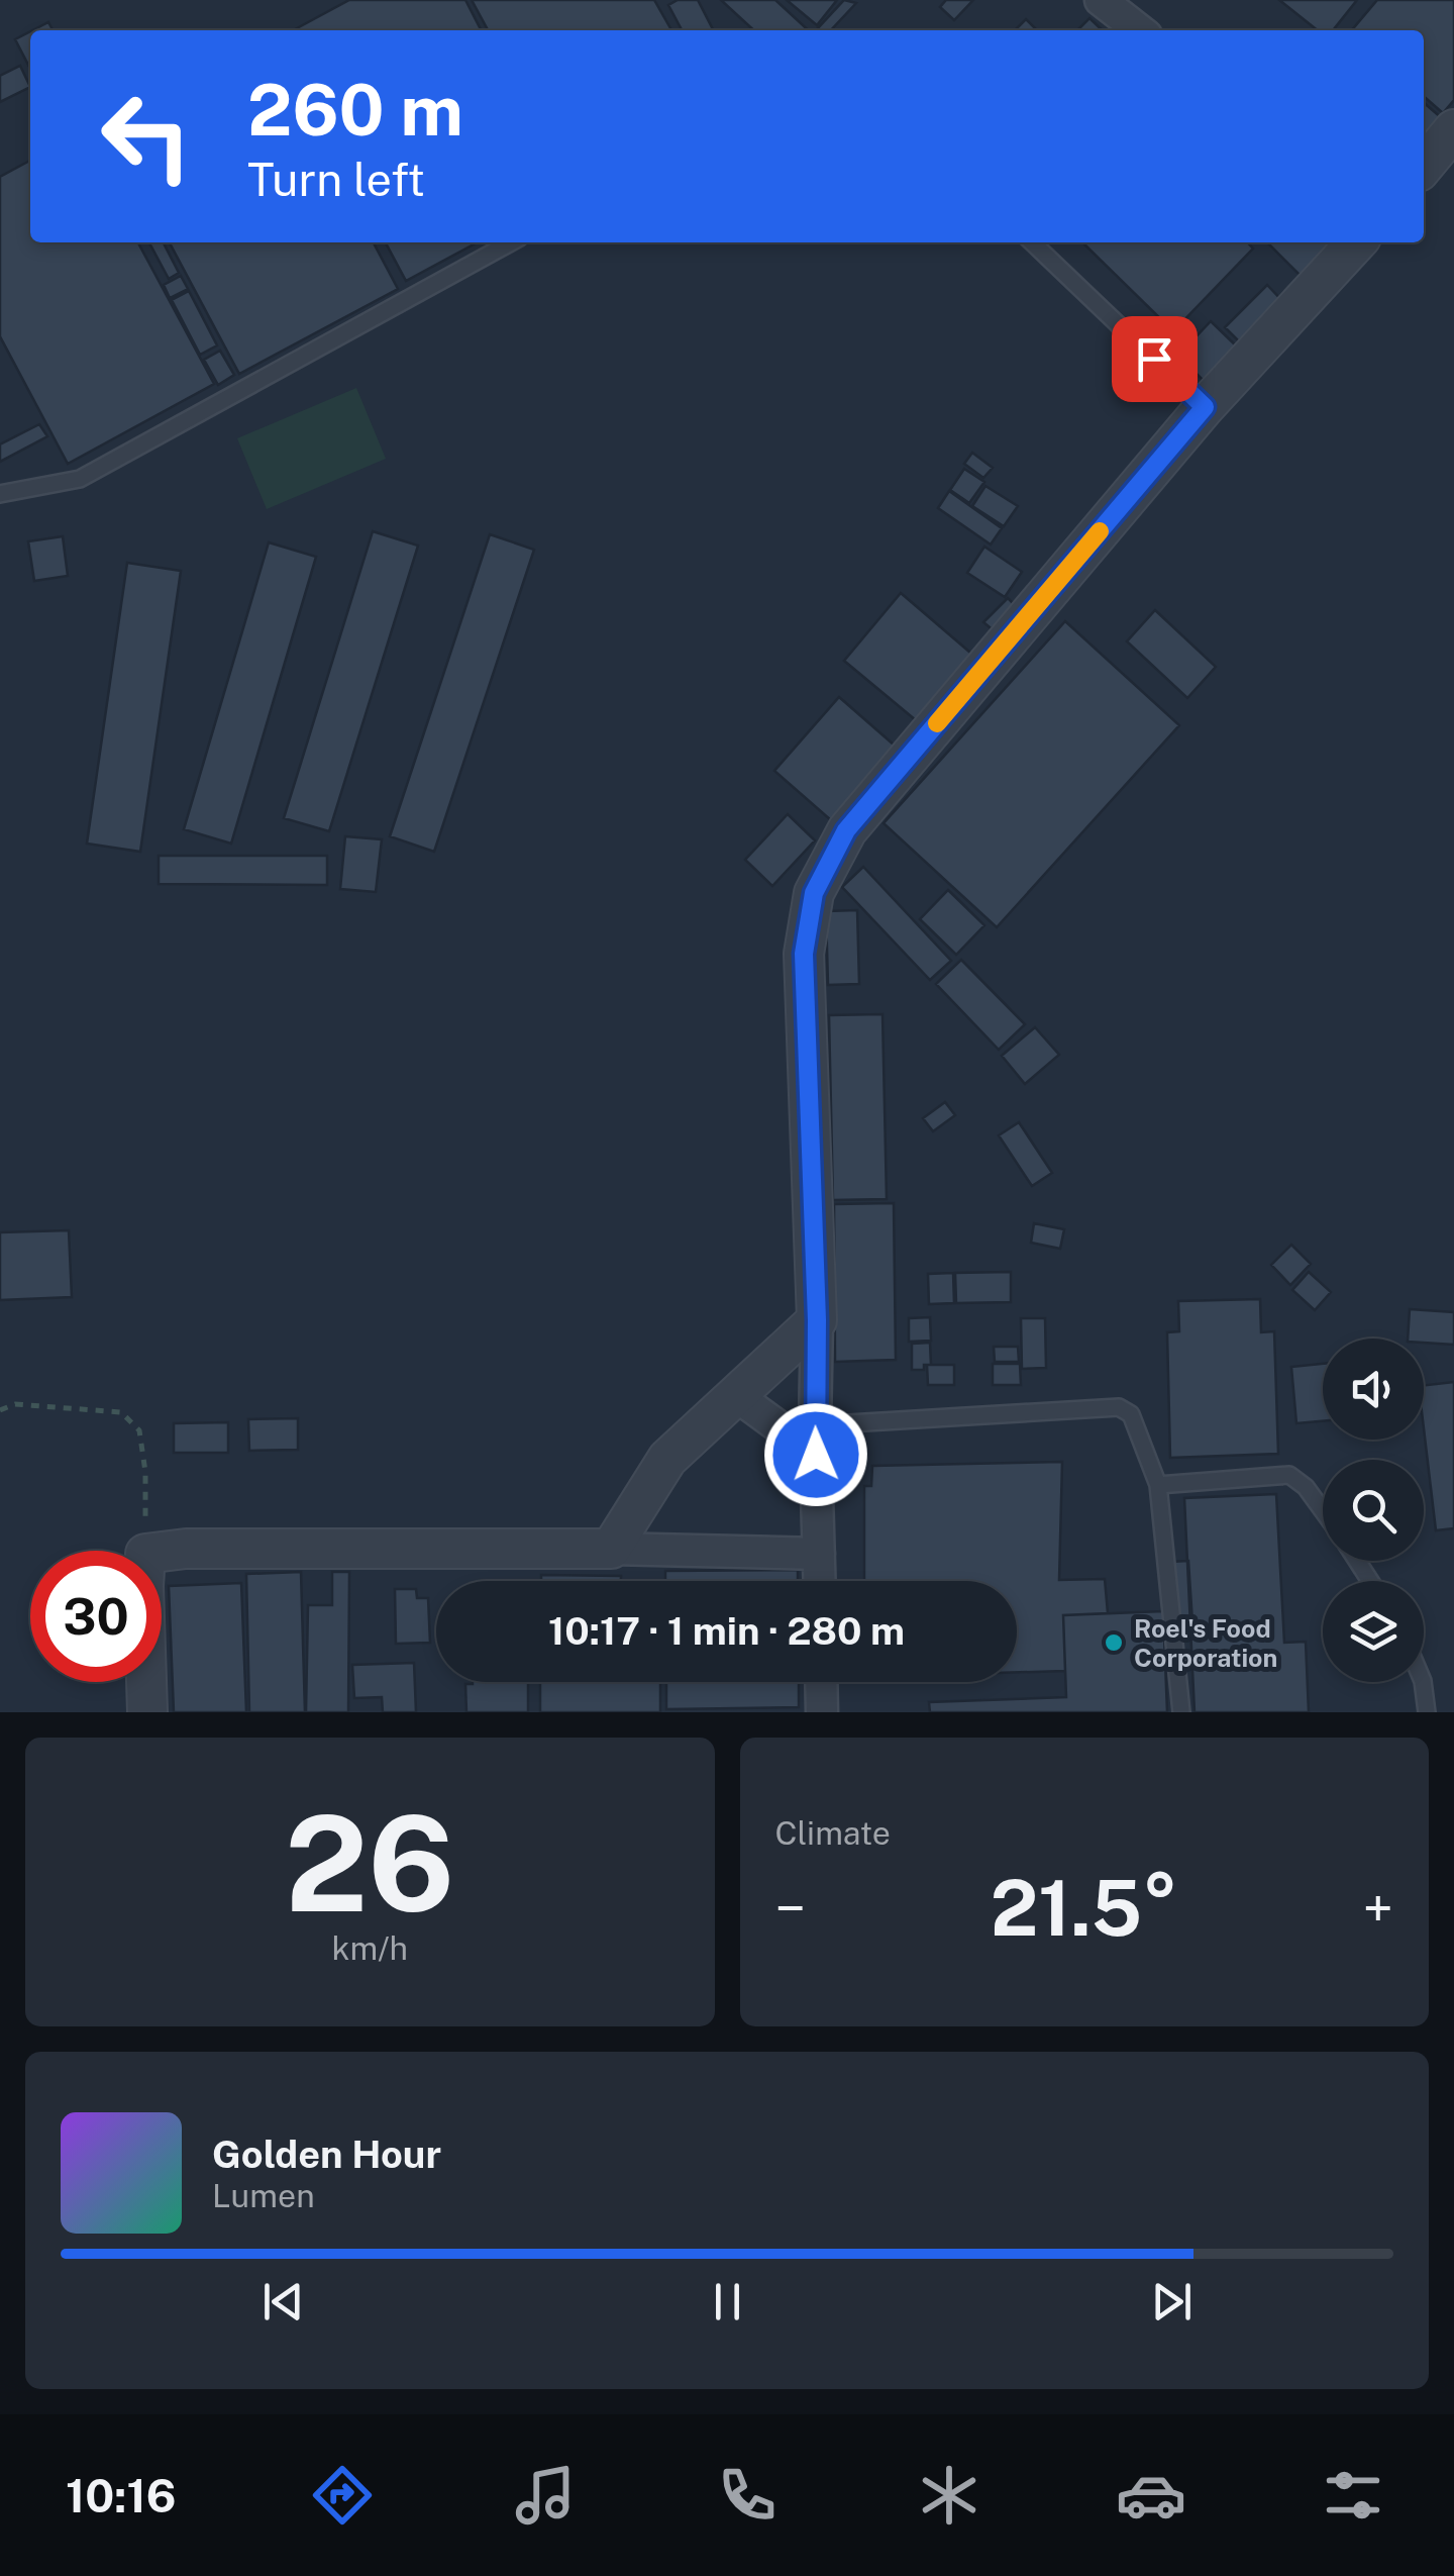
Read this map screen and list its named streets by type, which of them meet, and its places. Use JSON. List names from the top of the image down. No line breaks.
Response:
{"places":["Roel's Food Corporation"],"page":{"turn":["260 m","Turn left"],"limit":"30","trip":"10:17 · 1 min · 280 m","tile":[["26","km/h"],"Climate"],"heat":["−","21.5°","+"],"song":["Golden Hour","Lumen"],"tabs":"10:16"}}
